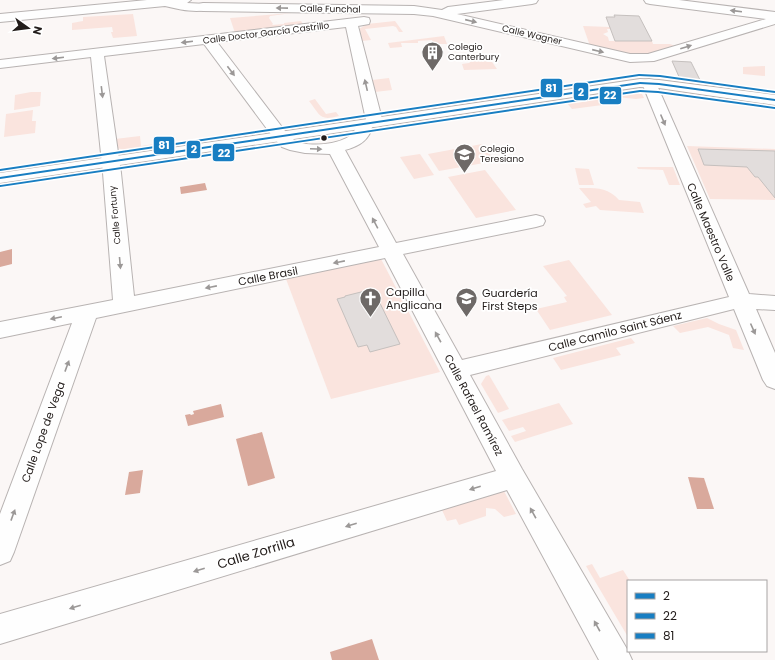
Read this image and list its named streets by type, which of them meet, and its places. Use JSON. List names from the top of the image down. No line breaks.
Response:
{"streets":{"street":["Calle Funchal","Calle Doctor García Castrillo","Calle Wagner","Calle Fortuny","Calle Maestro Valle","Calle Brasil","Calle Camilo Saint Sáenz","Calle Rafael Ramírez","Calle Lope de Vega","Calle Zorrilla"]},"crossings":[["Calle Funchal","Calle Doctor García Castrillo"],["Calle Funchal","Calle Wagner"],["Calle Doctor García Castrillo","Calle Wagner"],["Calle Doctor García Castrillo","Calle Fortuny"],["Calle Fortuny","Calle Brasil"],["Calle Maestro Valle","Calle Camilo Saint Sáenz"],["Calle Brasil","Calle Rafael Ramírez"],["Calle Brasil","Calle Lope de Vega"],["Calle Camilo Saint Sáenz","Calle Rafael Ramírez"],["Calle Rafael Ramírez","Calle Zorrilla"]],"one_way":["Calle Fortuny","Calle Maestro Valle","Calle Rafael Ramírez","Calle Lope de Vega","Calle Zorrilla"],"places":{"building":["Colegio Canterbury"],"school or university":["Colegio Teresiano","Guardería First Steps"],"church":["Capilla Anglicana"]},"lines":["transit line 81","transit line 2","transit line 22"],"legend":["2","22","81"],"north":"right"}
